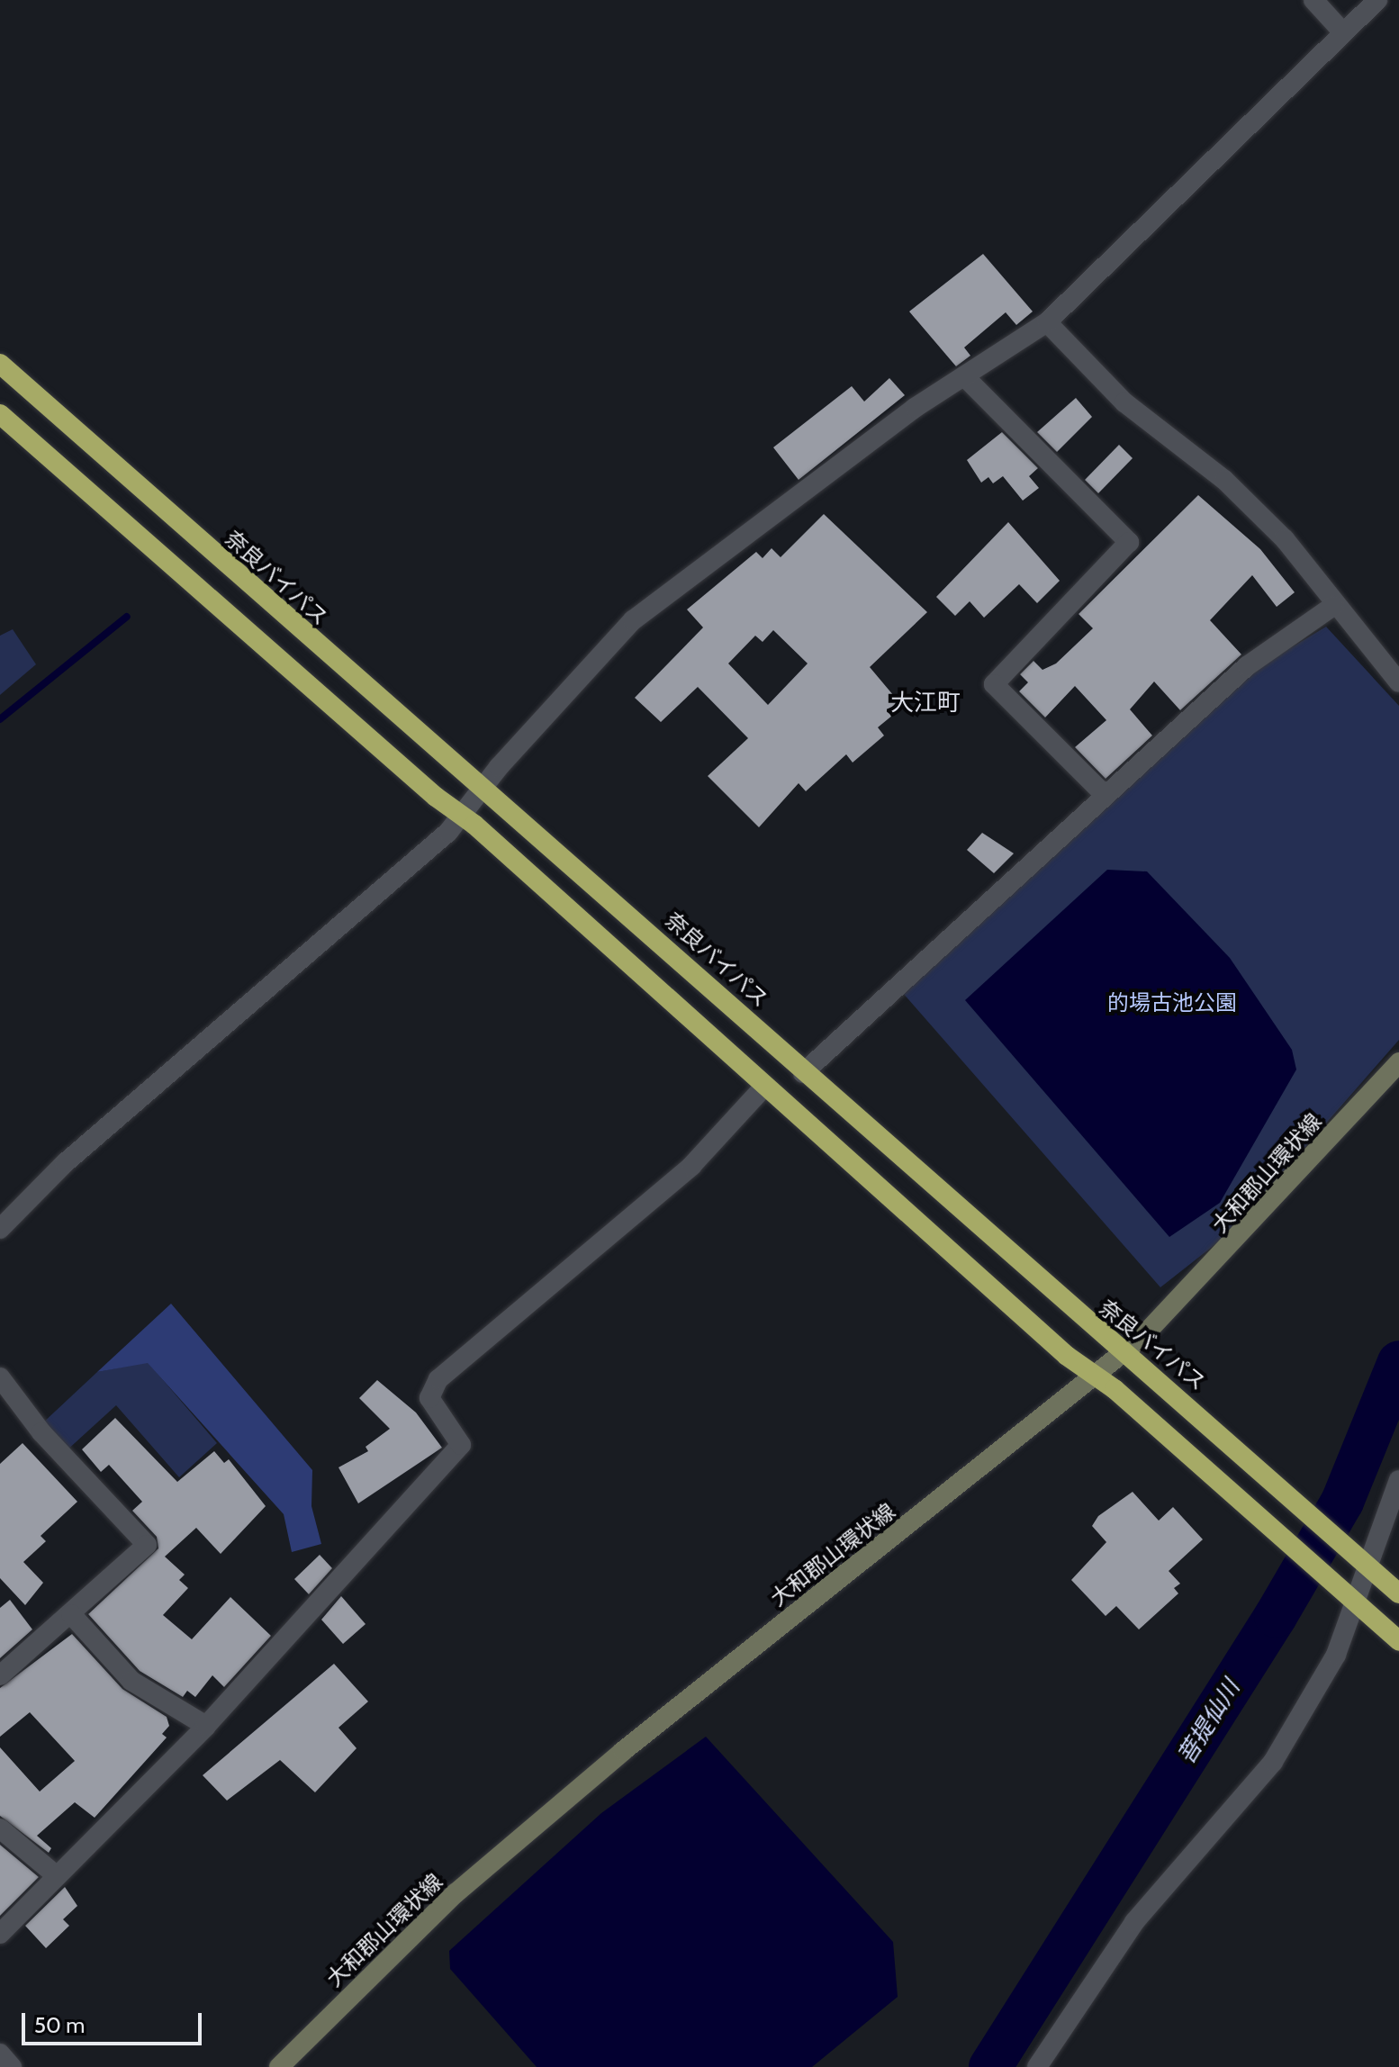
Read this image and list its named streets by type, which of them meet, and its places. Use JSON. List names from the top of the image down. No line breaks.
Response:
{"streets":{"highway":["奈良バイパス"],"main road":["大和郡山環状線"]},"crossings":[["奈良バイパス","大和郡山環状線"]],"districts":["大江町"],"water":["菩提仙川"],"parks":["的場古池公園"],"scale_bar":"50 m"}
